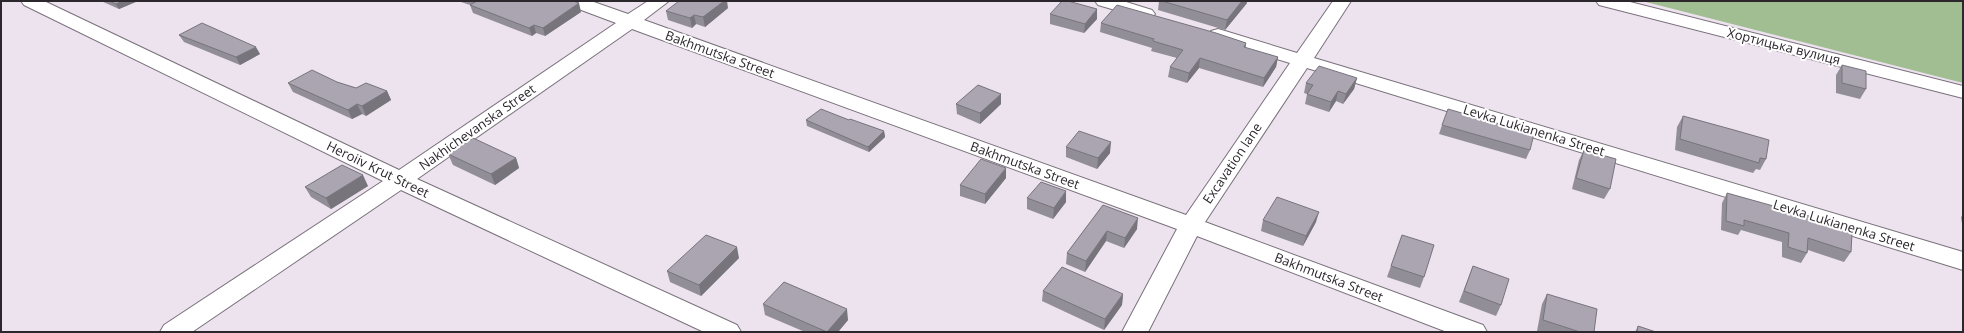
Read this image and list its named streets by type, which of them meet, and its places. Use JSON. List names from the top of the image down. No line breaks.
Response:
{"streets":{"street":["Хортицька вулиця","Bakhmutska Street","Nakhichevanska Street","Levka Lukianenka Street","Excavation lane","Heroiiv Krut Street"]},"crossings":[["Bakhmutska Street","Nakhichevanska Street"],["Bakhmutska Street","Excavation lane"],["Nakhichevanska Street","Heroiiv Krut Street"],["Levka Lukianenka Street","Excavation lane"]]}
